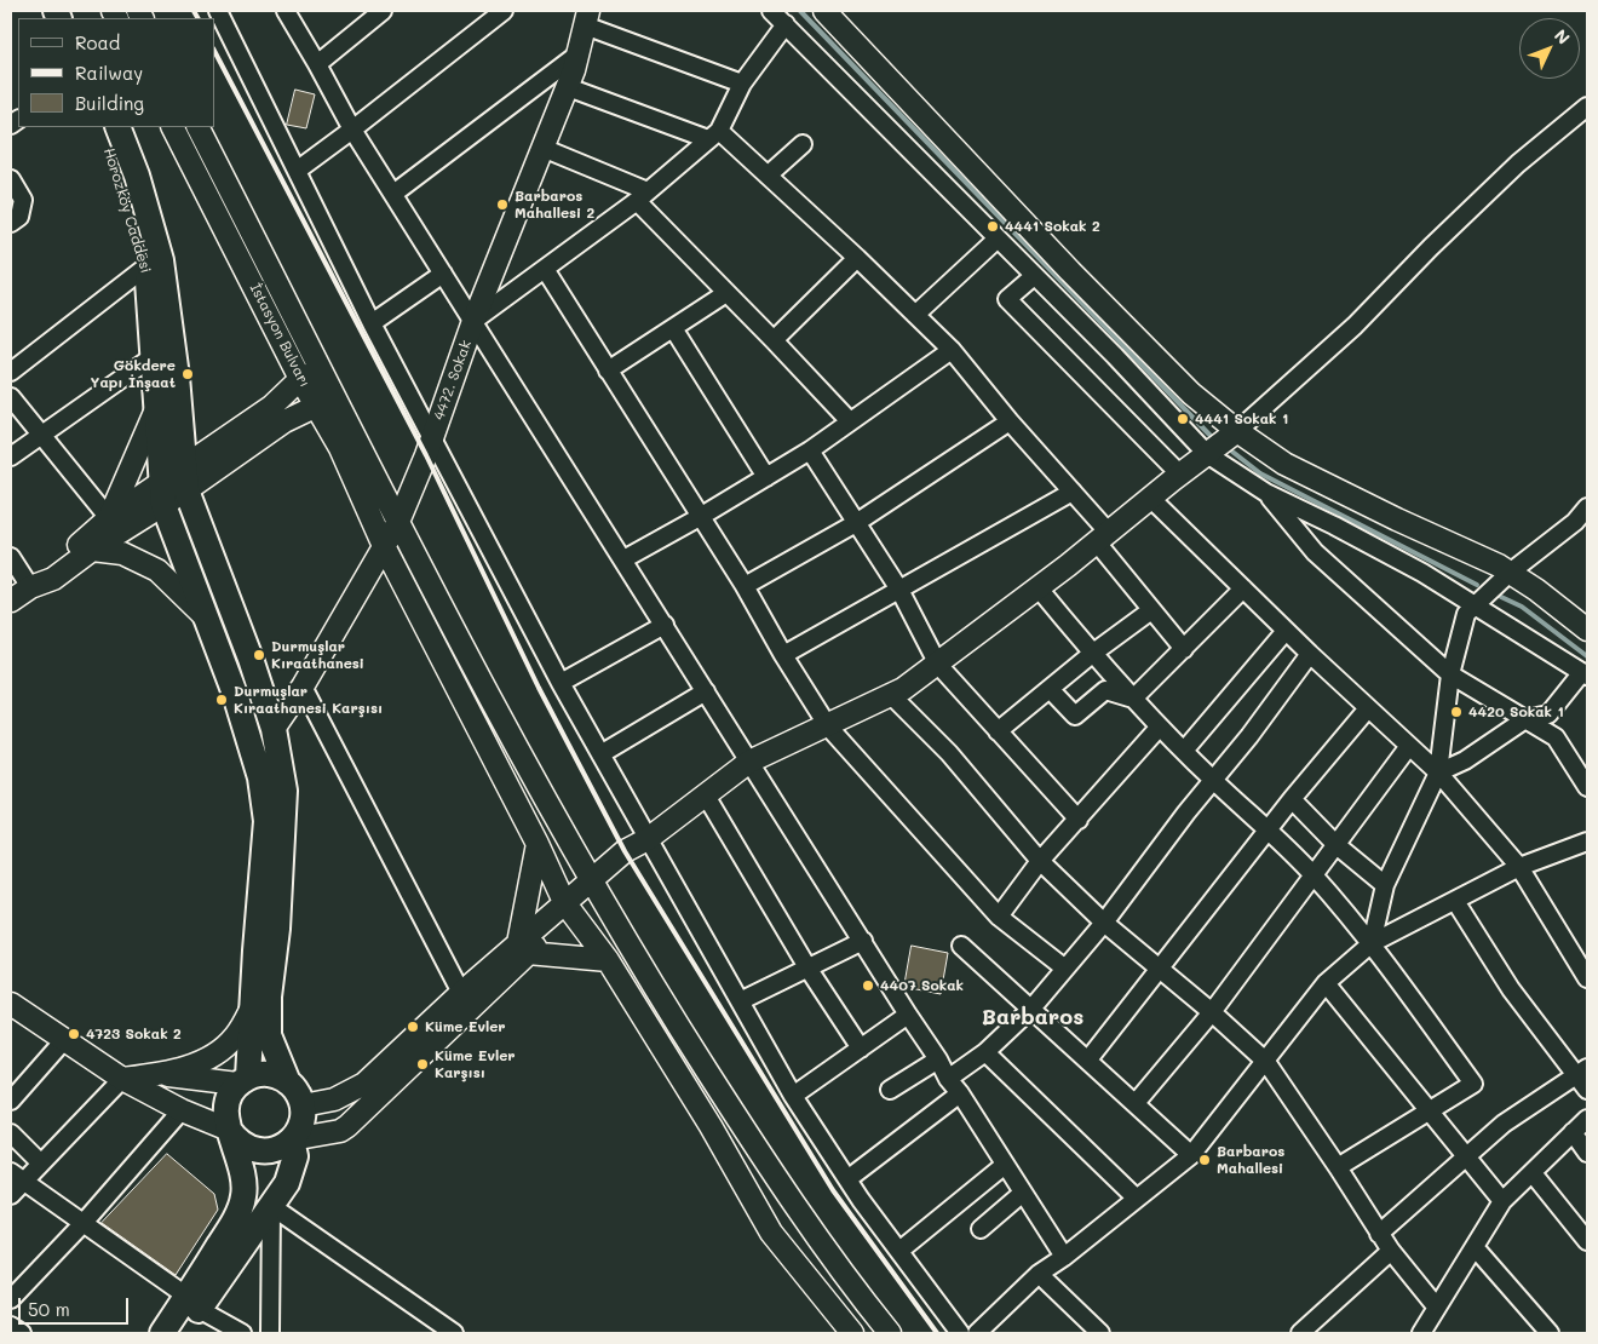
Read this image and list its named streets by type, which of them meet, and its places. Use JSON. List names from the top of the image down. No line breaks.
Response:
{"streets":{"main road":["Horozköy Caddesi"],"street":["İstasyon Bulvarı","4472. Sokak"]},"crossings":[["İstasyon Bulvarı","4472. Sokak"]],"districts":["Barbaros"],"places":["Barbaros Mahallesi 2","4441 Sokak 2","Gökdere Yapı İnşaat","4441 Sokak 1","Durmuşlar Kıraathanesi","Durmuşlar Kıraathanesi Karşısı","4420 Sokak 1","4407 Sokak","Küme Evler","4723 Sokak 2","Küme Evler Karşısı","Barbaros Mahallesi"],"legend":["Road","Railway","Building"],"scale_bar":"50 m","north":"top right"}
